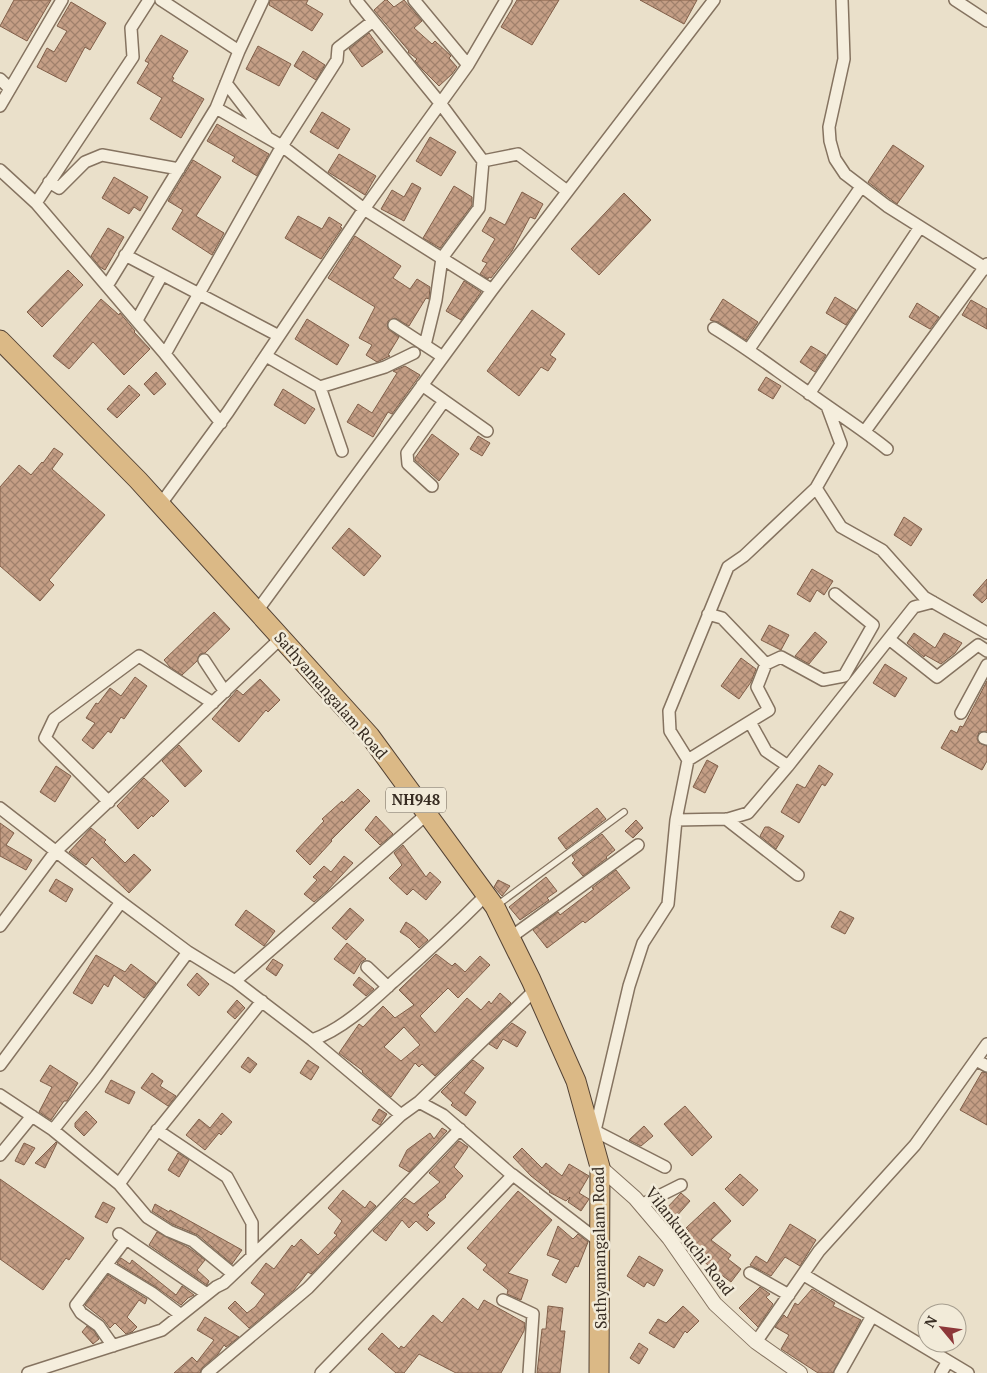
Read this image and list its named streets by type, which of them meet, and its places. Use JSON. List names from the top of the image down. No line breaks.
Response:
{"streets":{"highway":["Sathyamangalam Road","NH948"],"street":["Vilankuruchi Road"]},"crossings":[["Sathyamangalam Road","Vilankuruchi Road"]],"north":"top left"}
